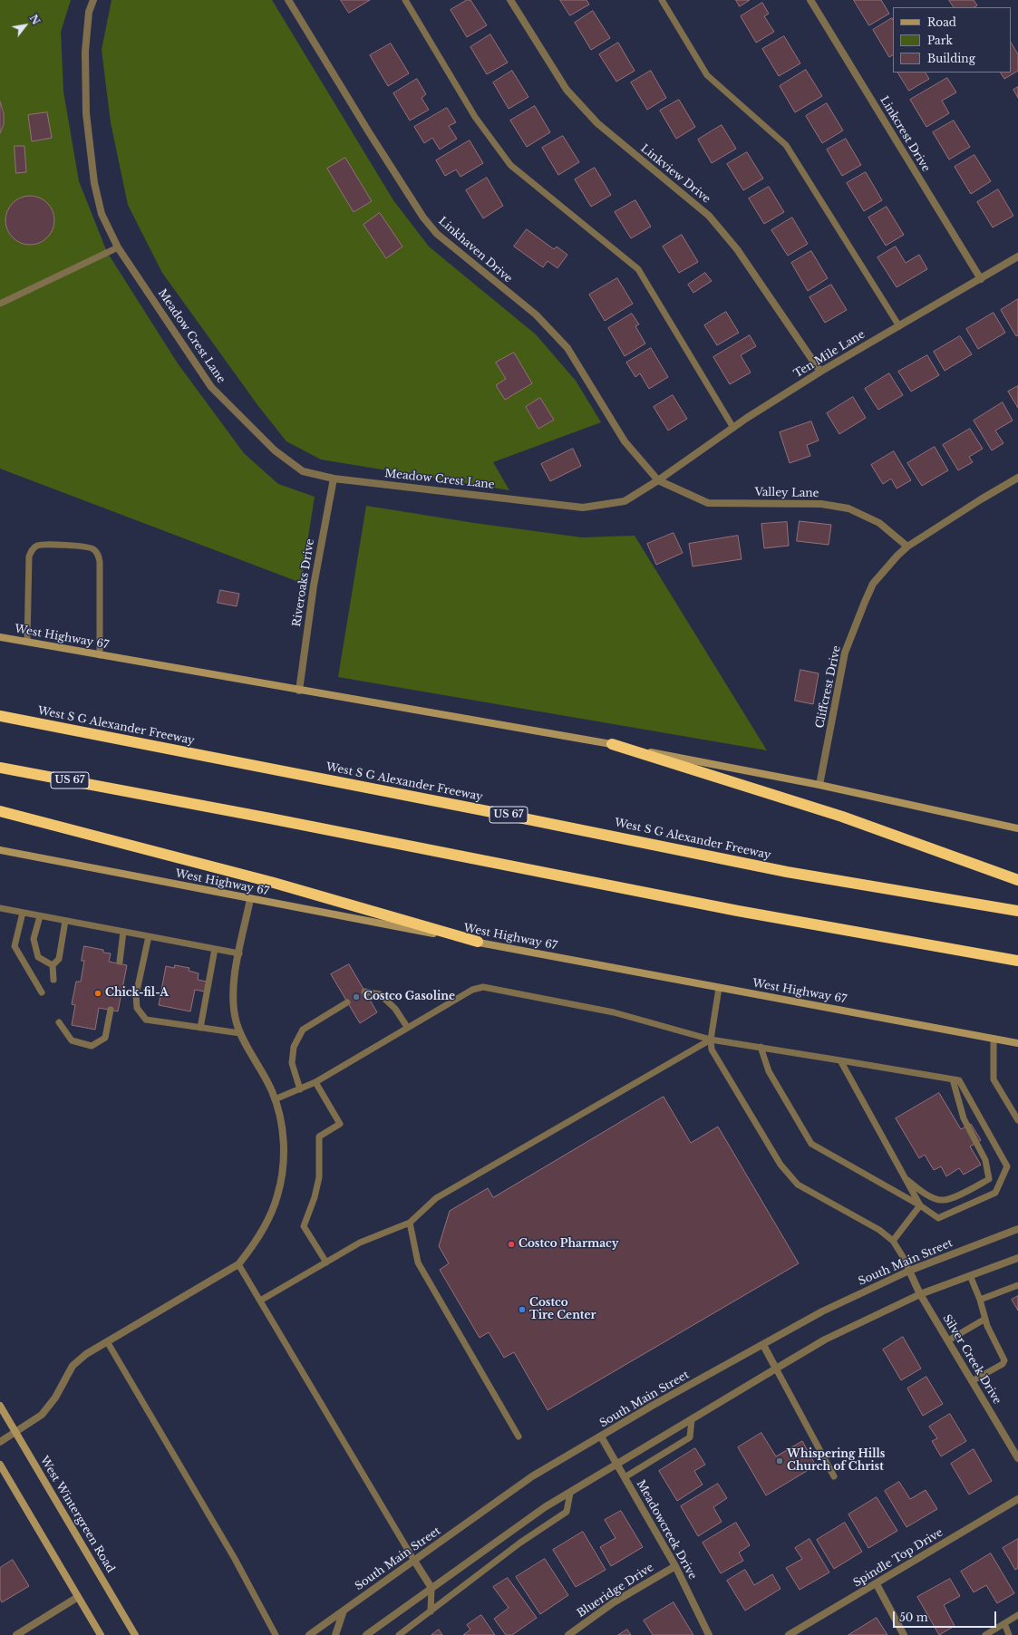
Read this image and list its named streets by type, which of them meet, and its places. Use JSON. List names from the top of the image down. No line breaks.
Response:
{"streets":{"highway":["West S G Alexander Freeway","US 67"],"main road":["West Highway 67","West Wintergreen Road"],"street":["Linkcrest Drive","Linkview Drive","Linkhaven Drive","Meadow Crest Lane","Ten Mile Lane","Valley Lane","Riveroaks Drive","Cliffcrest Drive","South Main Street","Silver Creek Drive","Meadowcreek Drive","Spindle Top Drive","Blueridge Drive"]},"crossings":[["Linkcrest Drive","Ten Mile Lane"],["Linkview Drive","Ten Mile Lane"],["Linkhaven Drive","Meadow Crest Lane"],["Linkhaven Drive","Ten Mile Lane"],["Linkhaven Drive","Valley Lane"],["Meadow Crest Lane","Ten Mile Lane"],["Meadow Crest Lane","Valley Lane"],["Meadow Crest Lane","Riveroaks Drive"],["Ten Mile Lane","Valley Lane"],["Valley Lane","Cliffcrest Drive"],["Riveroaks Drive","West Highway 67"],["West Highway 67","Cliffcrest Drive"],["South Main Street","Silver Creek Drive"],["South Main Street","Meadowcreek Drive"],["Meadowcreek Drive","Blueridge Drive"]],"places":["Chick-fil-A","Costco Gasoline","Costco Pharmacy","Costco Tire Center","Whispering Hills Church of Christ"],"legend":["Road","Park","Building"],"scale_bar":"50 m","north":"top right"}
